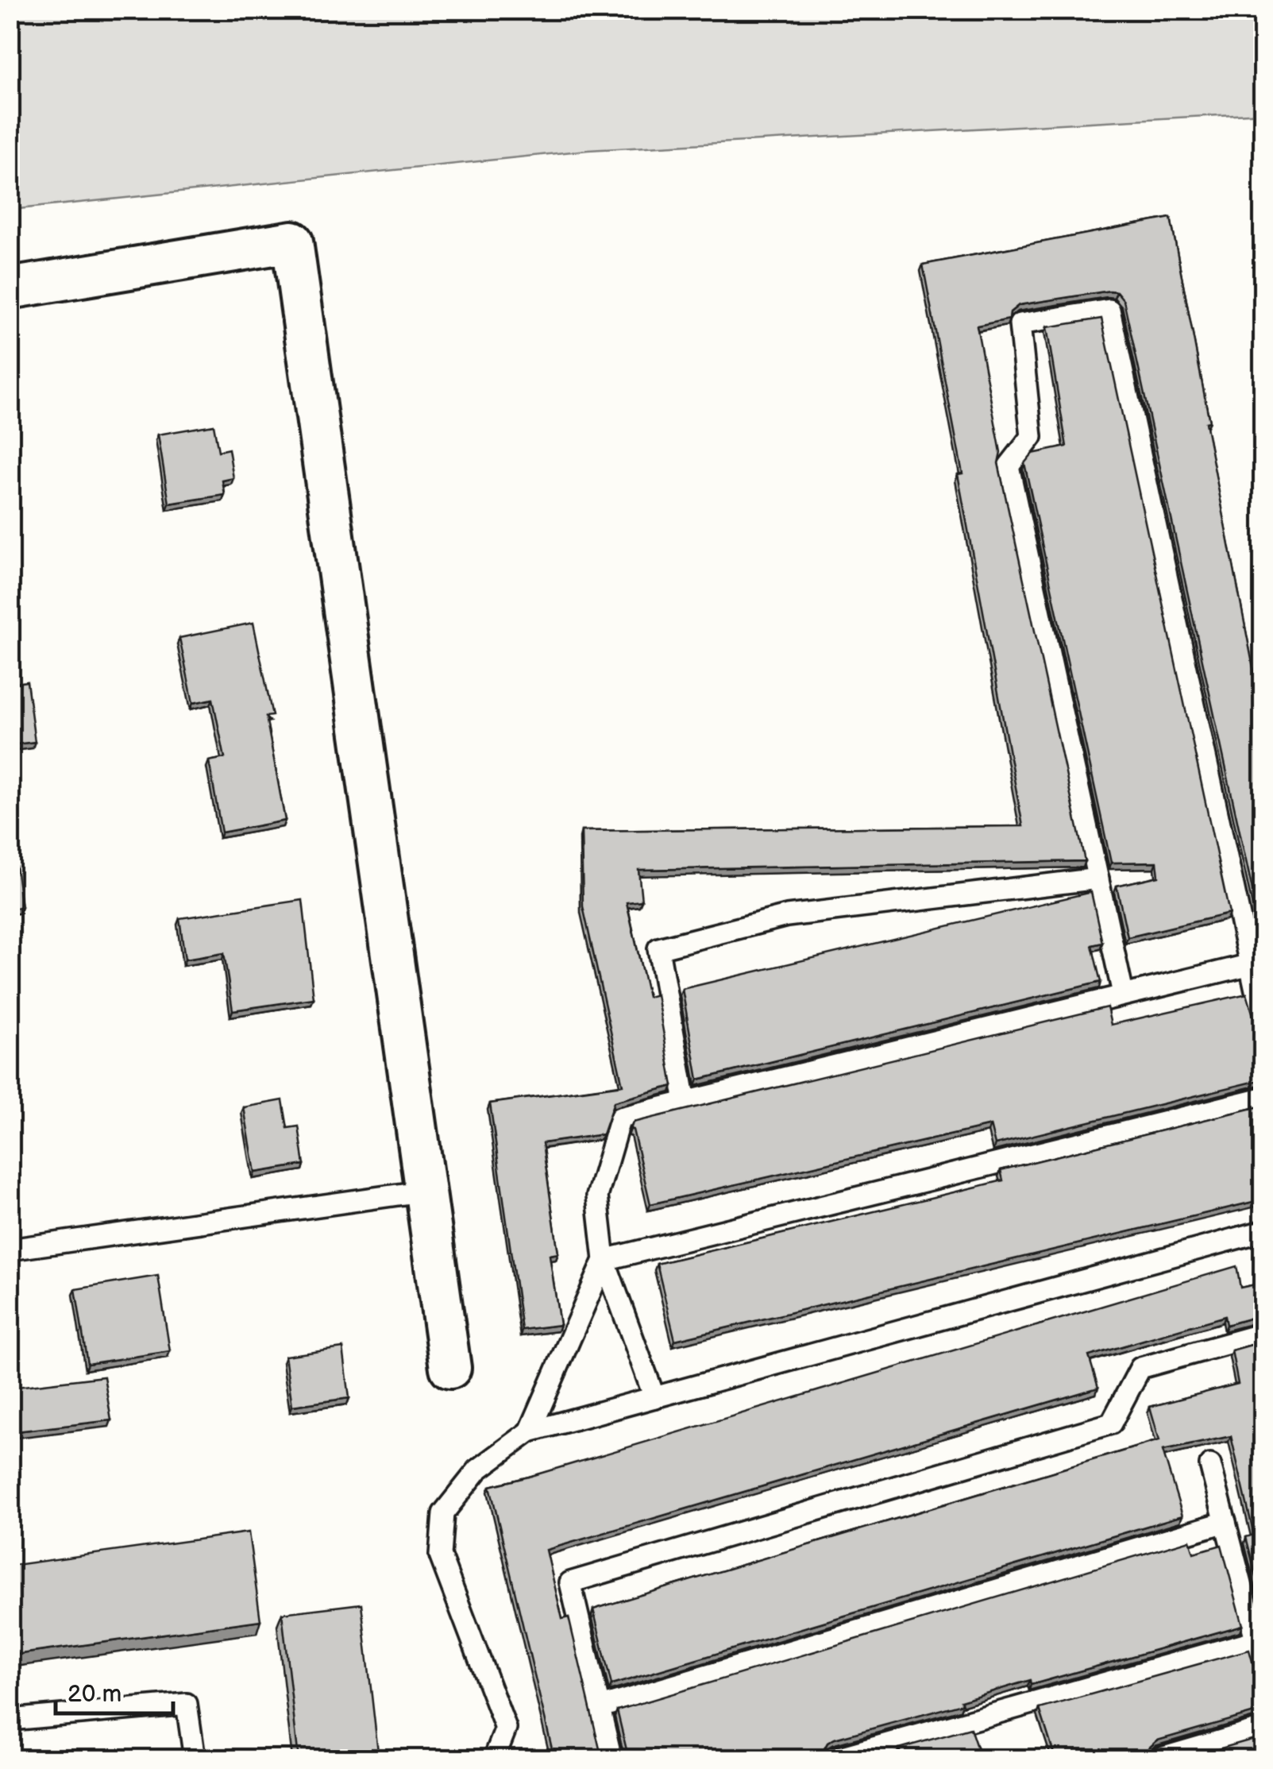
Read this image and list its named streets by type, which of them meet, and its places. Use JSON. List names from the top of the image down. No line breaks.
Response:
{"scale_bar":"20 m"}
